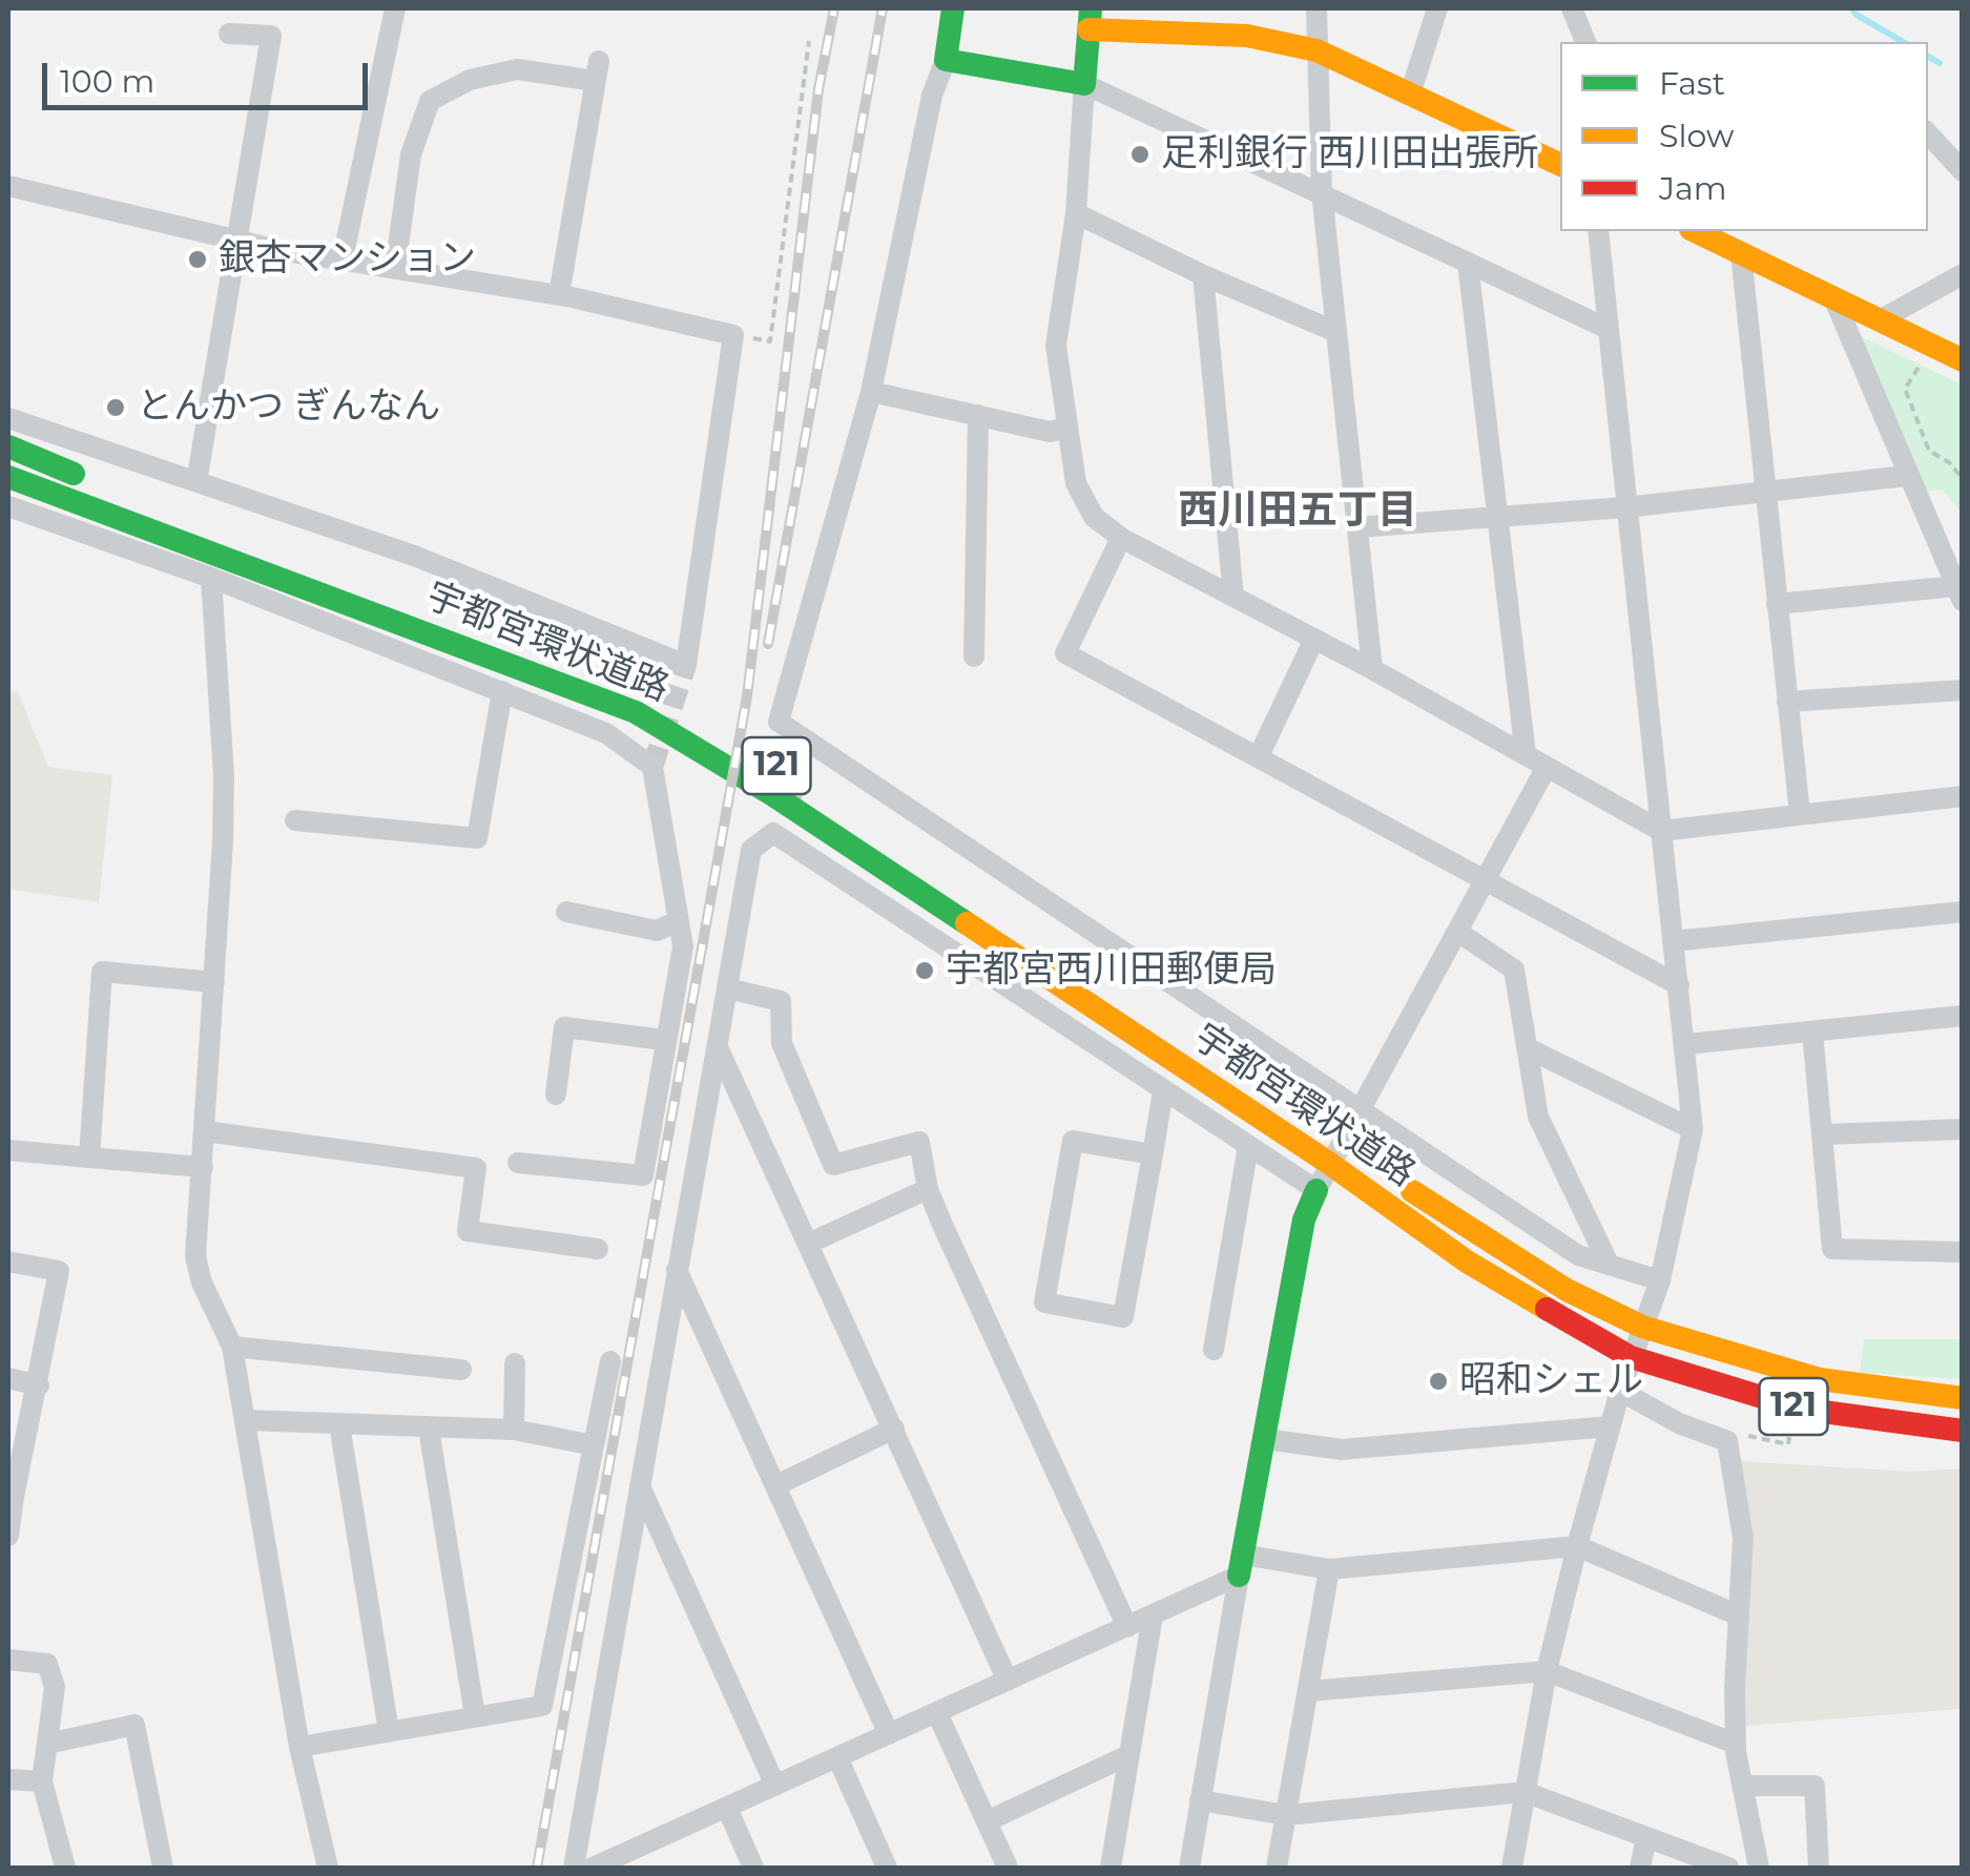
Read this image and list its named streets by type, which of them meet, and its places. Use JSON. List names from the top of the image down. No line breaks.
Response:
{"streets":{"main road":["宇都宮環状道路","121"]},"districts":["西川田五丁目"],"places":["足利銀行 西川田出張所","銀杏マンション","とんかつ ぎんなん","宇都宮西川田郵便局","昭和シェル"],"legend":["Fast","Slow","Jam"],"scale_bar":"100 m"}
